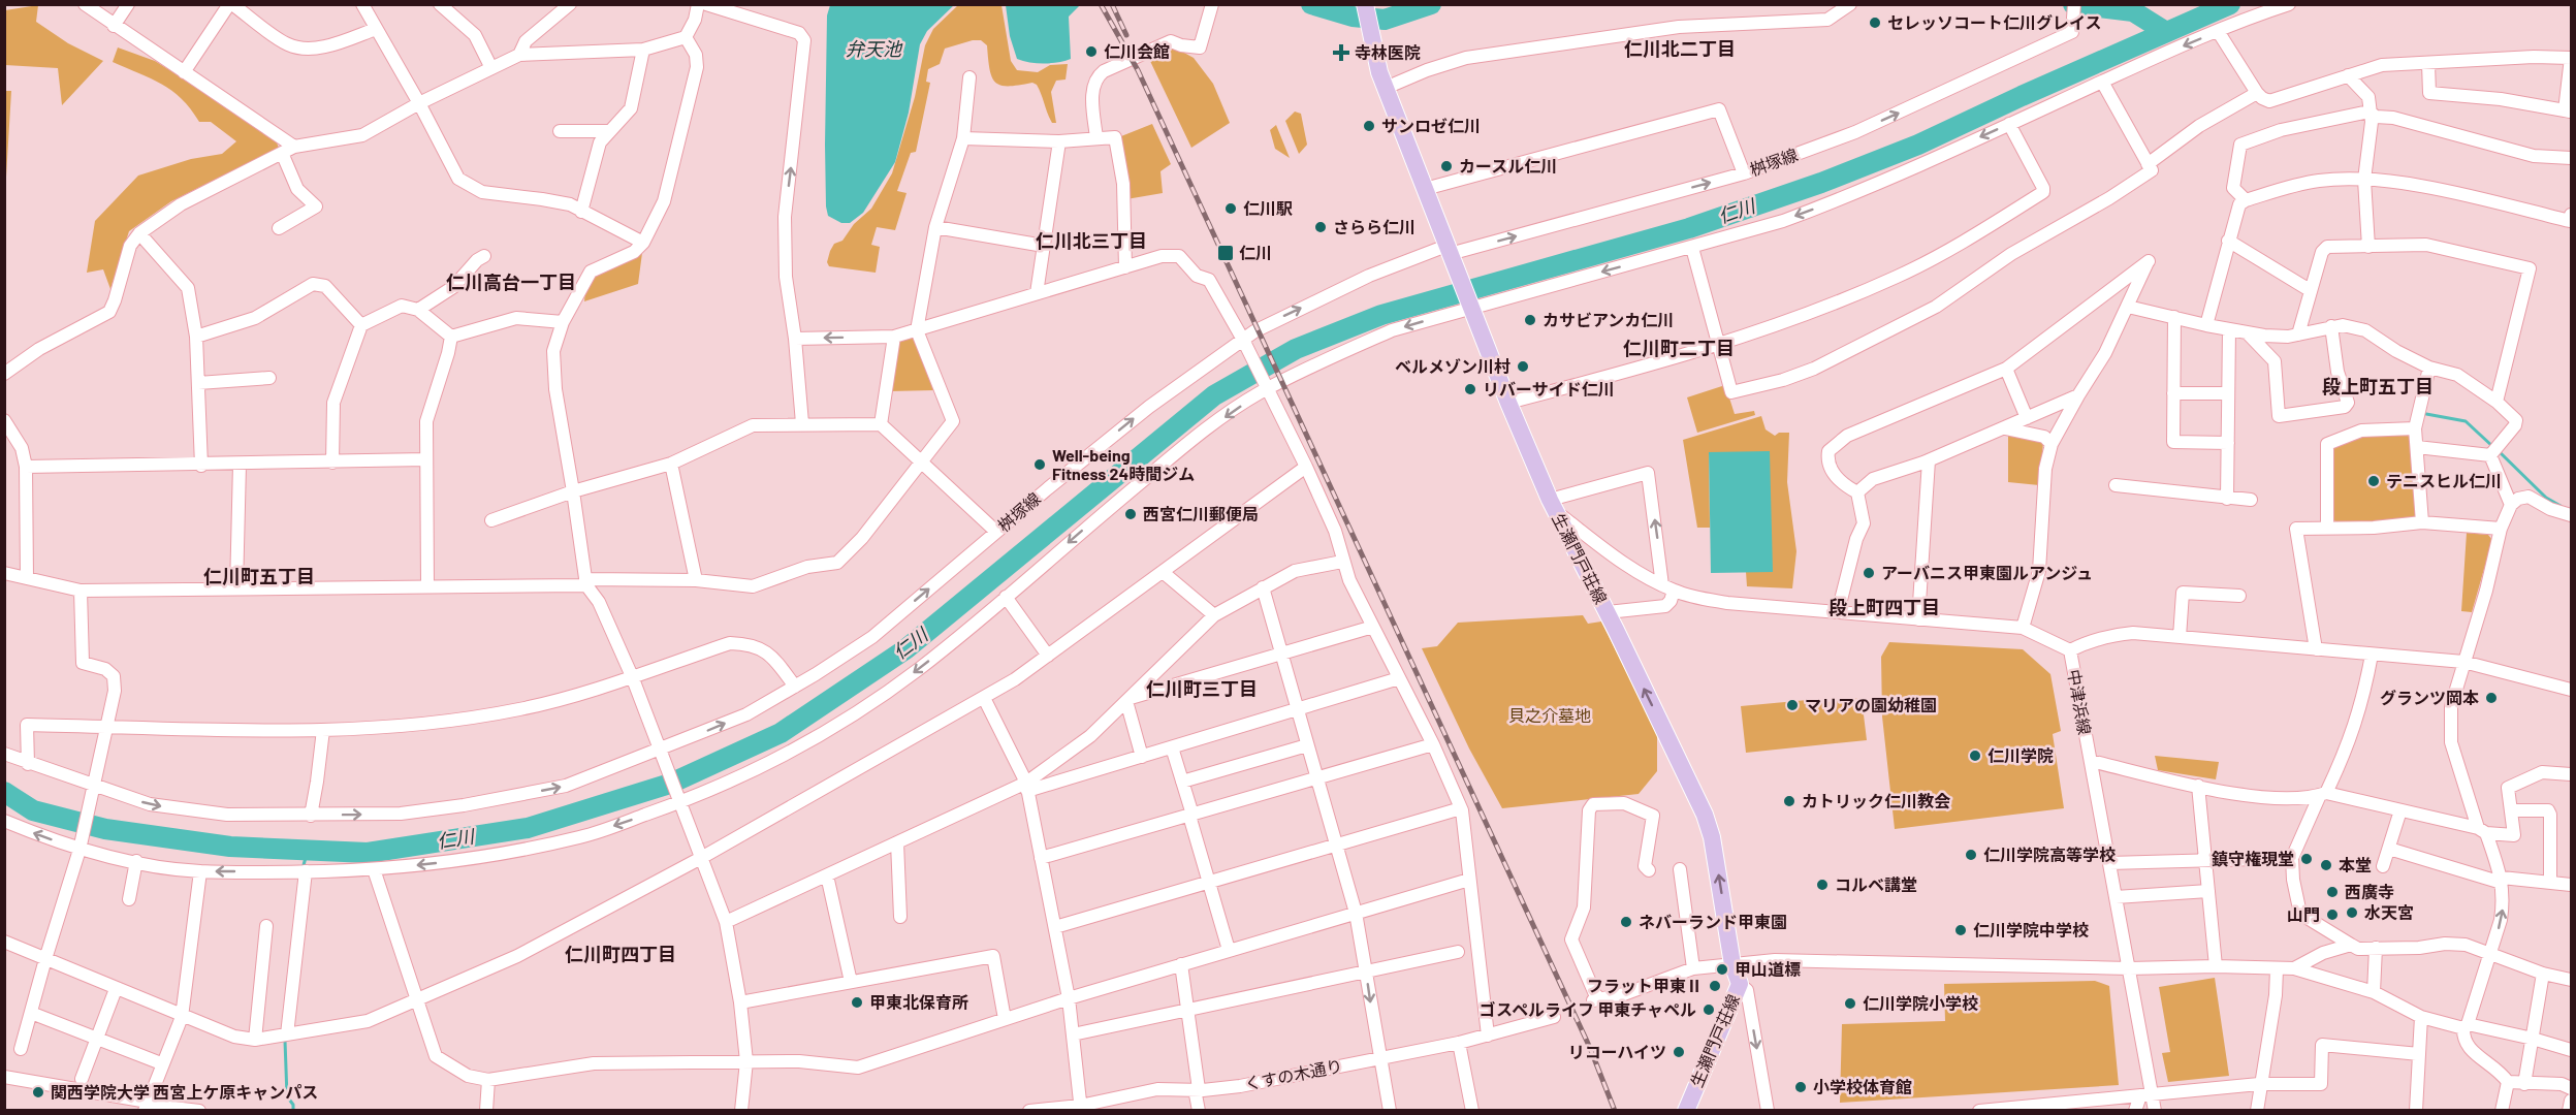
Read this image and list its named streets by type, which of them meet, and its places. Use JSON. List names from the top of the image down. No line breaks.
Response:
{"streets":{"main road":["生瀬門戸荘線"],"street":["桝塚線","中津浜線","くすの木通り"]},"crossings":[["桝塚線","生瀬門戸荘線"],["生瀬門戸荘線","中津浜線"]],"districts":["仁川北二丁目","仁川北三丁目","仁川高台一丁目","仁川町二丁目","段上町五丁目","仁川町五丁目","段上町四丁目","仁川町三丁目","仁川町四丁目"],"water":["弁天池","仁川"],"parks":["貝之介墓地"],"places":{"other":["セレッソコート仁川グレイス","仁川会館","サンロゼ仁川","カースル仁川","仁川駅","さらら仁川","カサビアンカ仁川","ベルメゾン川村","リバーサイド仁川","Well-being Fitness 24時間ジム","テニスヒル仁川","西宮仁川郵便局","アーバニス甲東園ルアンジュ","グランツ岡本","マリアの園幼稚園","仁川学院","カトリック仁川教会","仁川学院高等学校","鎮守権現堂","本堂","コルベ講堂","西廣寺","水天宮","山門","ネバーランド甲東園","仁川学院中学校","甲山道標","フラット甲東Ⅱ","甲東北保育所","仁川学院小学校","ゴスペルライフ 甲東チャペル","リコーハイツ","小学校体育館","関西学院大学 西宮上ケ原キャンパス"],"health":["寺林医院"],"transit":["仁川"]}}
